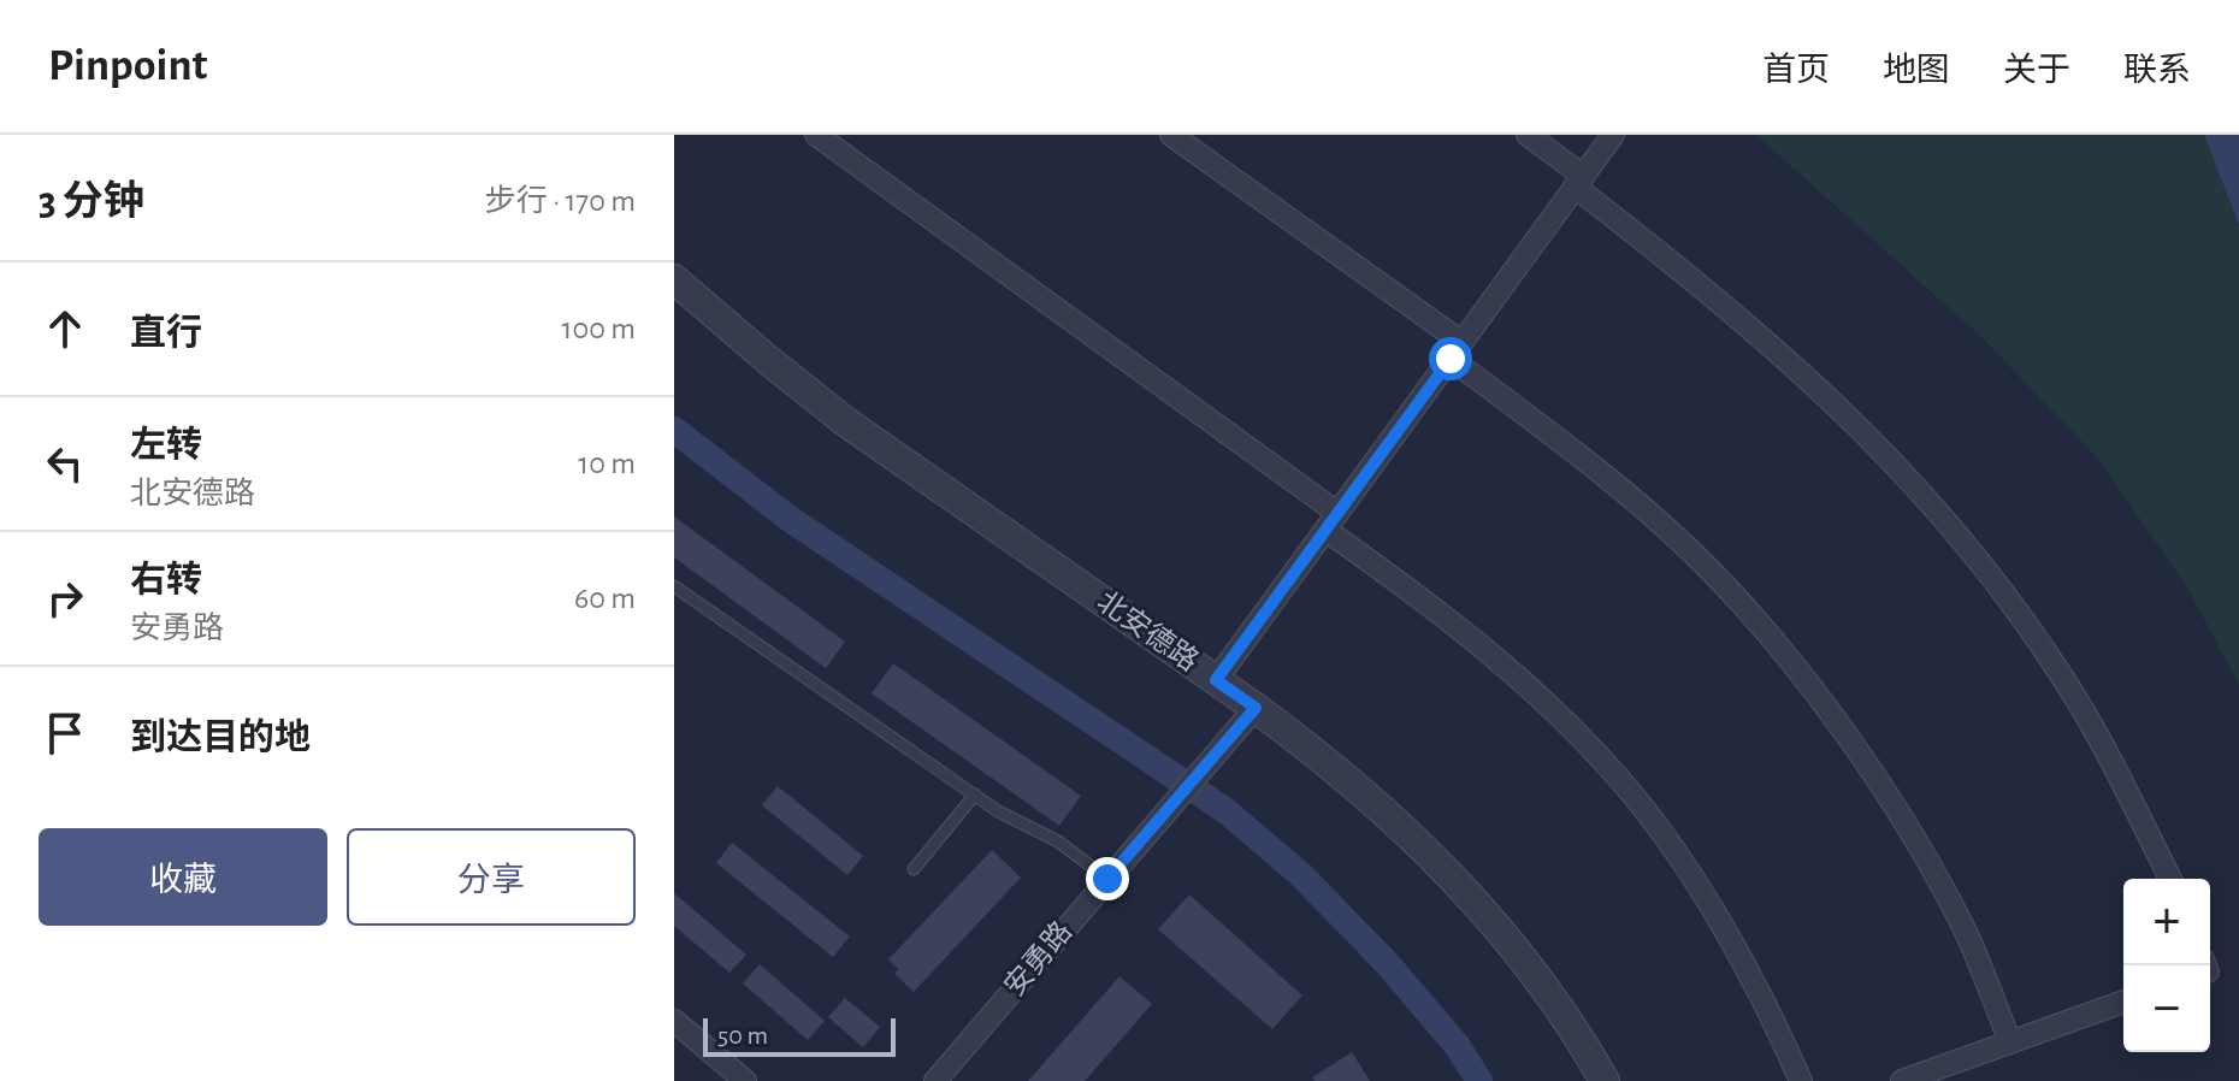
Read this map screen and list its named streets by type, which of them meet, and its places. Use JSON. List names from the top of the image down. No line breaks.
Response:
{"streets":{"street":["北安德路","安勇路"]},"crossings":[["北安德路","安勇路"]],"scale_bar":"50 m","page":{"header":"Pinpoint","nav":["首页","地图","关于","联系"],"heading":["3 分钟","步行 · 170 m"],"list":[["直行","100 m"],["左转","北安德路","10 m"],["右转","安勇路","60 m"],"到达目的地"],"buttons":["收藏","分享"],"map_buttons":["+","−"],"scale":"50 m"}}
